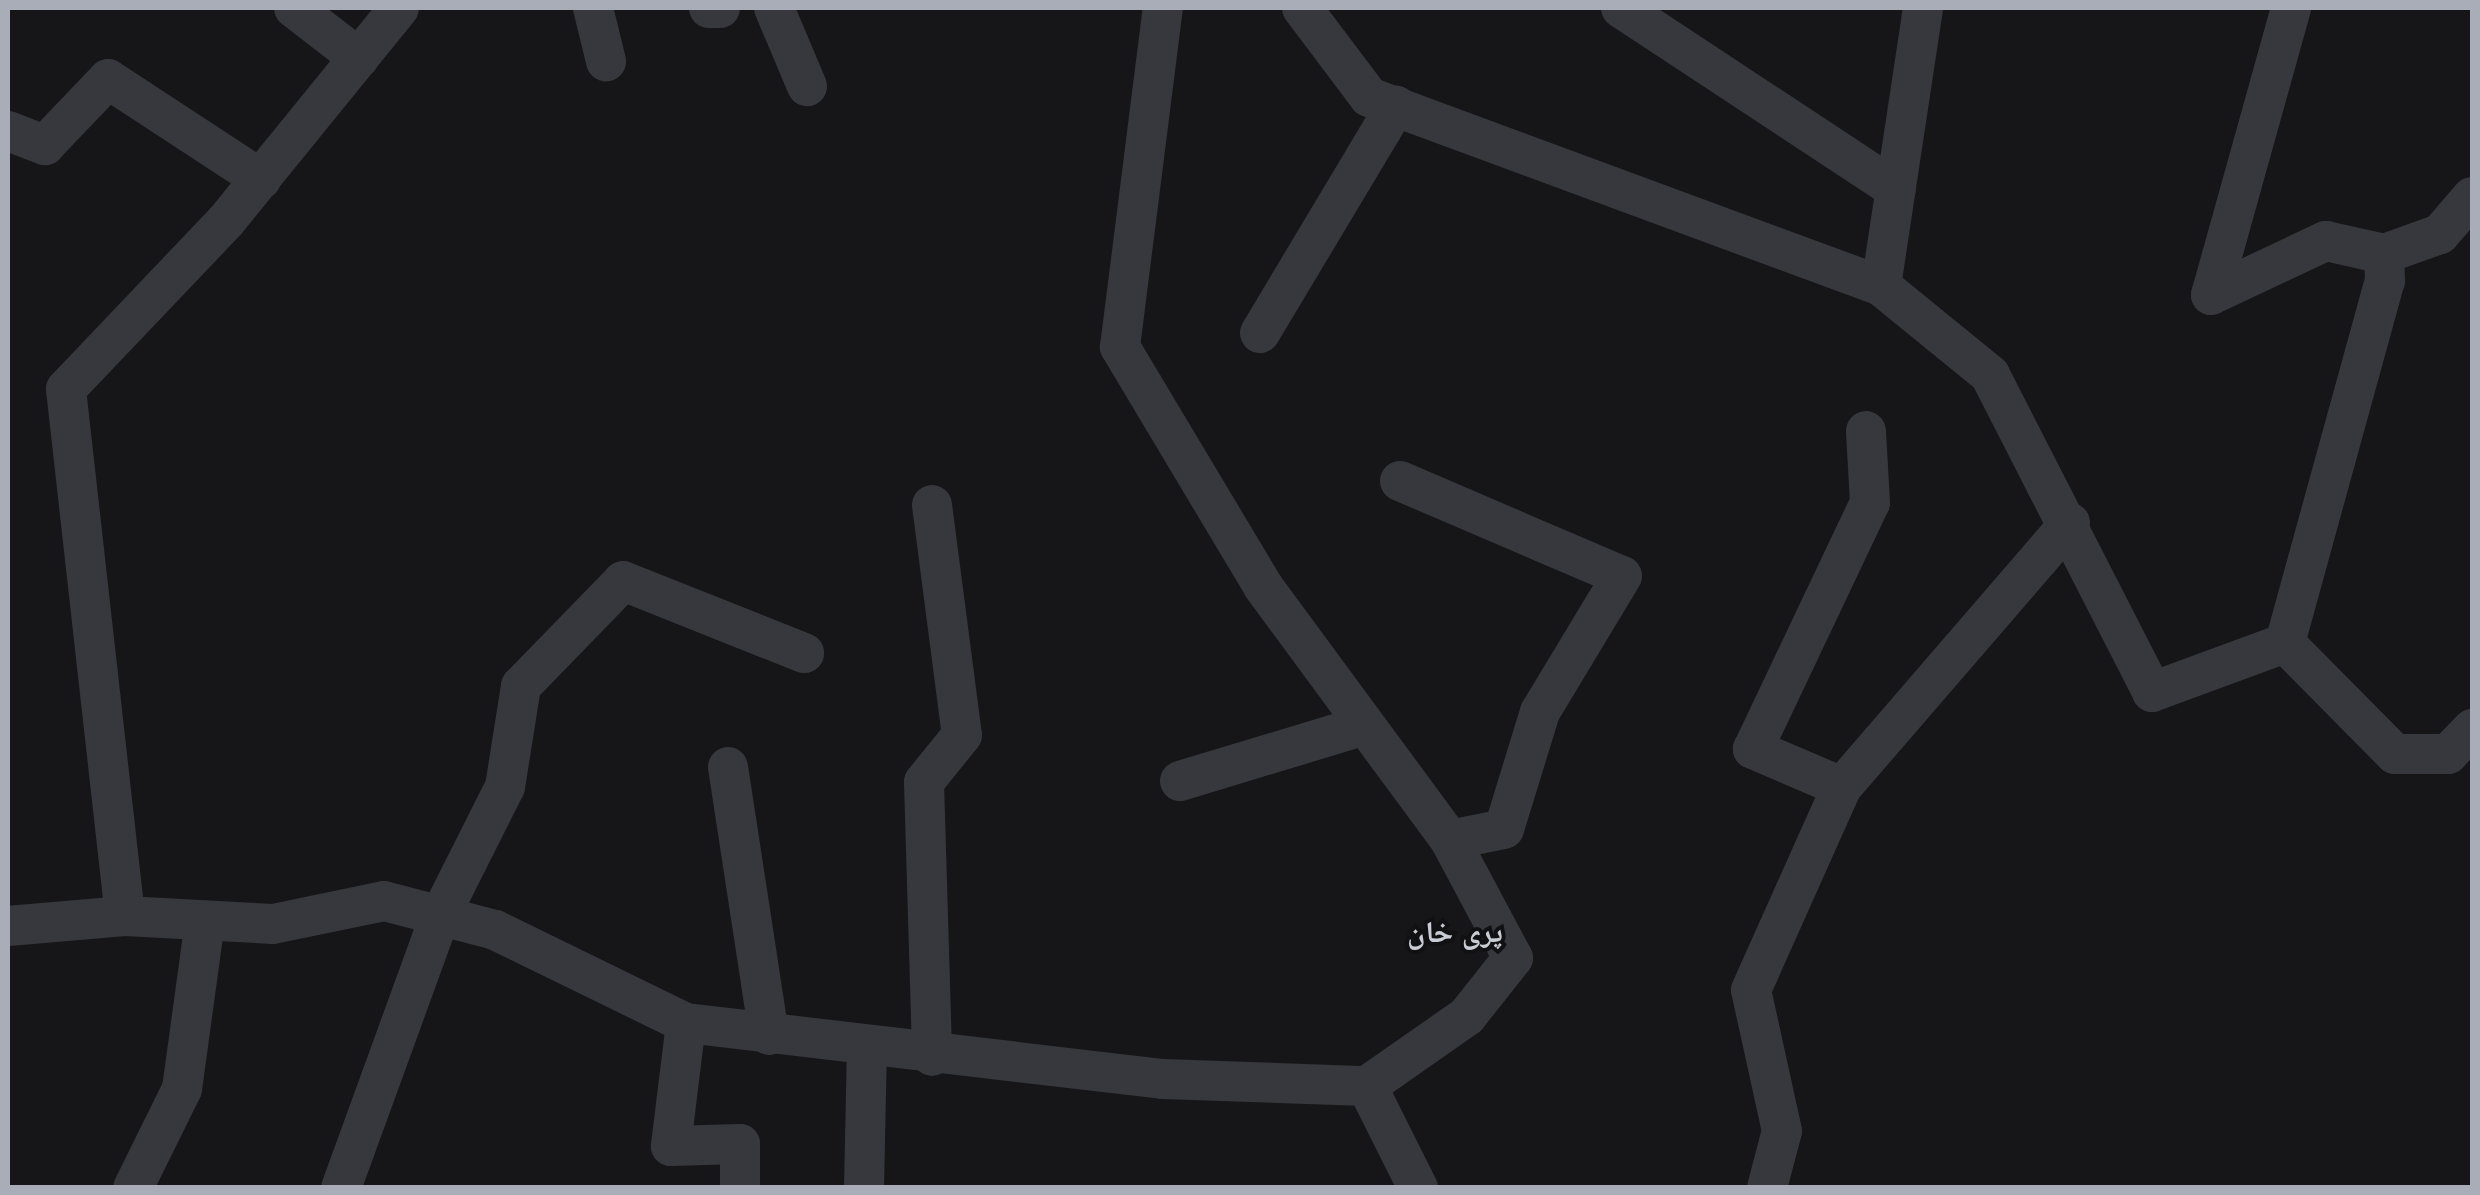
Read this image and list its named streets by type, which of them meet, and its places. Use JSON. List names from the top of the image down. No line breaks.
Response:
{"districts":["پری خان"]}
